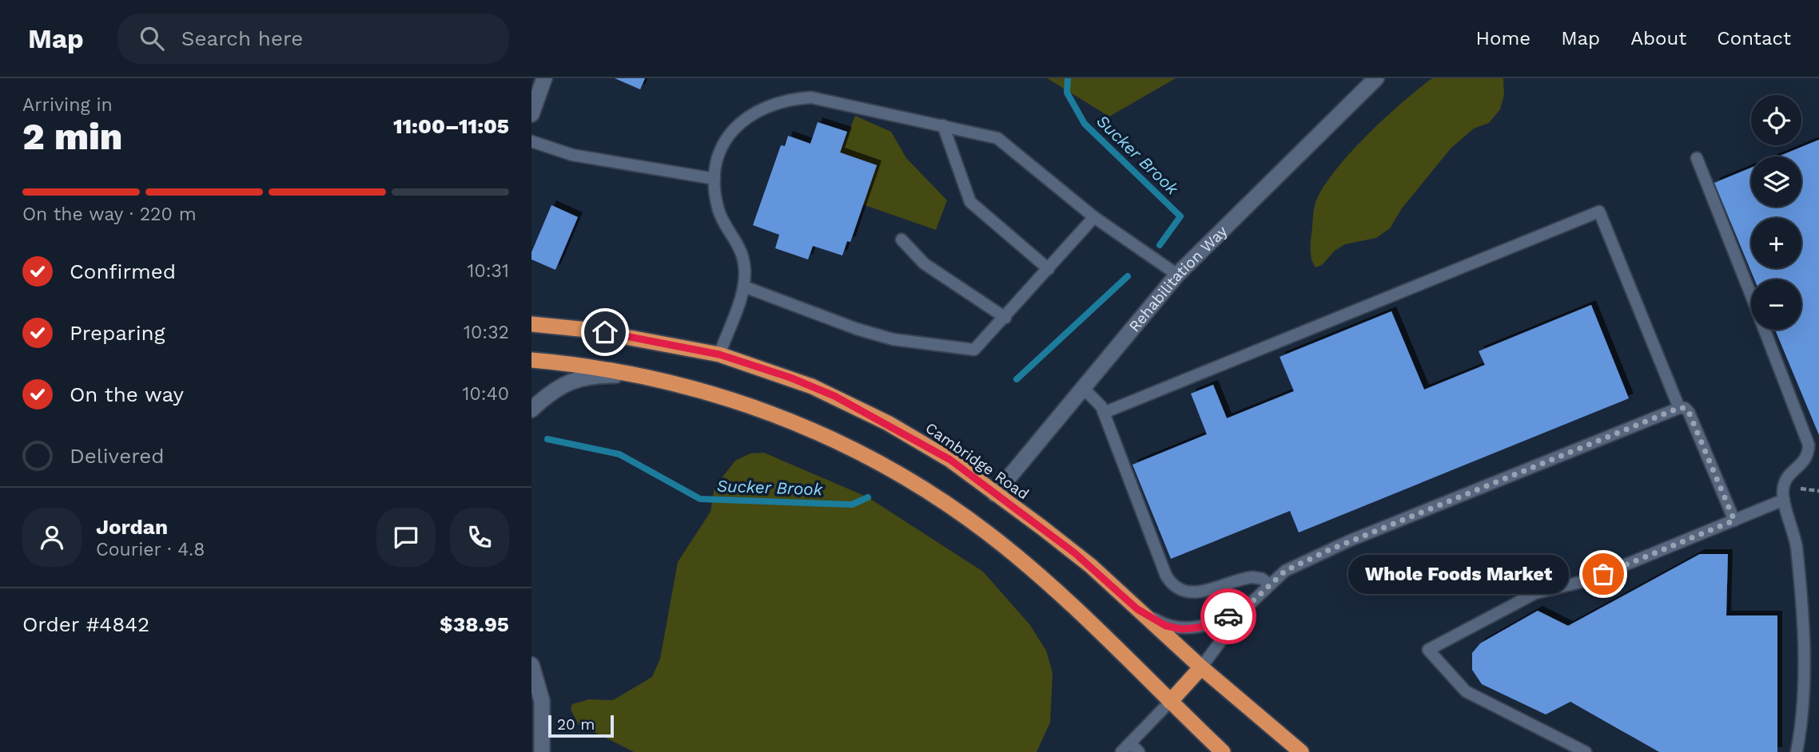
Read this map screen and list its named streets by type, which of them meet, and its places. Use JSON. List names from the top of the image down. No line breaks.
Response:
{"streets":{"highway":["Cambridge Road"],"street":["Rehabilitation Way"]},"crossings":[["Rehabilitation Way","Cambridge Road"]],"water":["Sucker Brook"],"places":["Whole Foods Market"],"scale_bar":"20 m","page":{"header":"Map","search":"Search here","nav":["Home","Map","About","Contact"],"heading":["2 min","Arriving in","11:00–11:05"],"panel":["Jordan","Courier · 4.8","Order #4842","$38.95"],"map_buttons":["+","−"],"bar":"On the way · 220 m","list":[["Confirmed","10:31"],["Preparing","10:32"],["On the way","10:40"],"Delivered"],"bubble":"Whole Foods Market","scale":"20 m"}}
